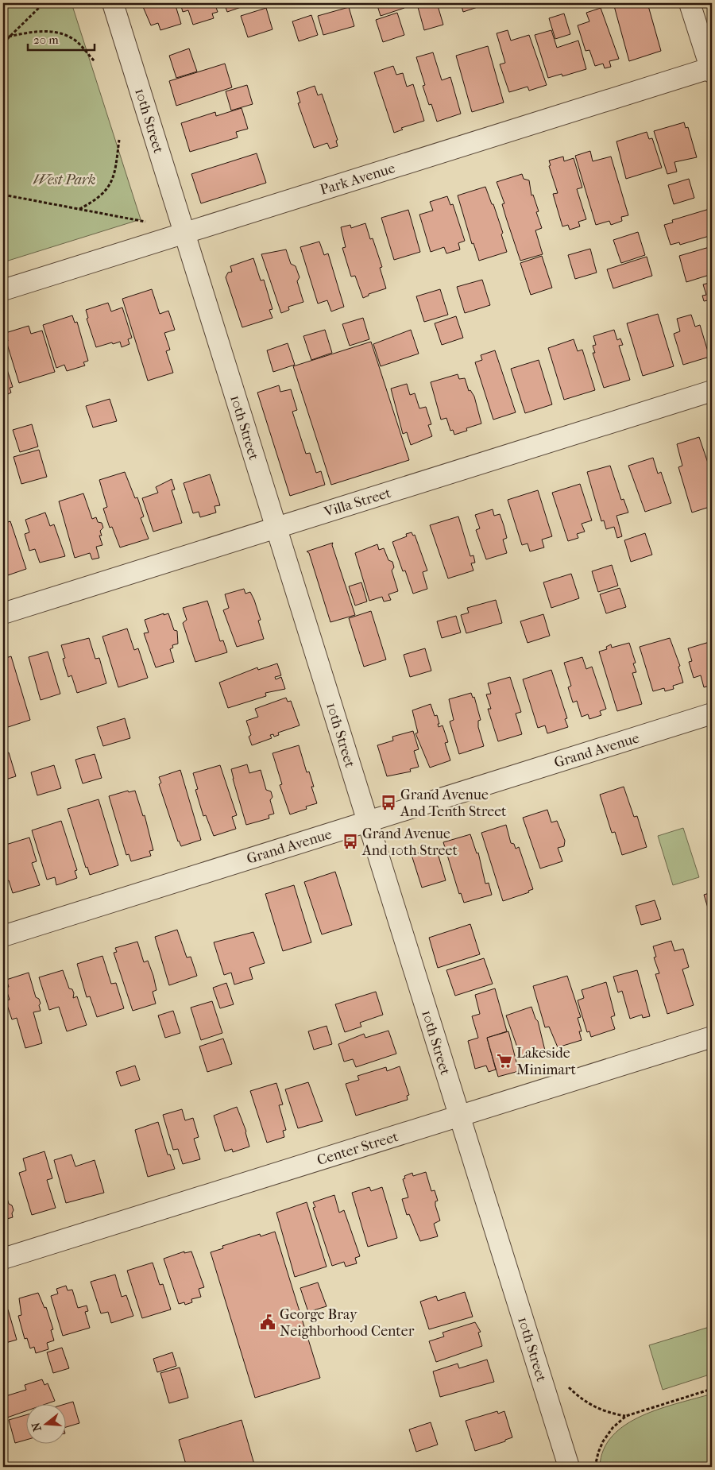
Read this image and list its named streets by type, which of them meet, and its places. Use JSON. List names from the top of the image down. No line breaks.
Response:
{"streets":{"street":["10th Street","Park Avenue","Villa Street","Grand Avenue","Center Street"]},"crossings":[["10th Street","Park Avenue"],["10th Street","Villa Street"],["10th Street","Grand Avenue"],["10th Street","Center Street"]],"parks":["West Park"],"places":{"bus stop":["Grand Avenue And Tenth Street","Grand Avenue And 10th Street"],"supermarket":["Lakeside Minimart"],"public building":["George Bray Neighborhood Center"]},"scale_bar":"20 m","north":"left"}
